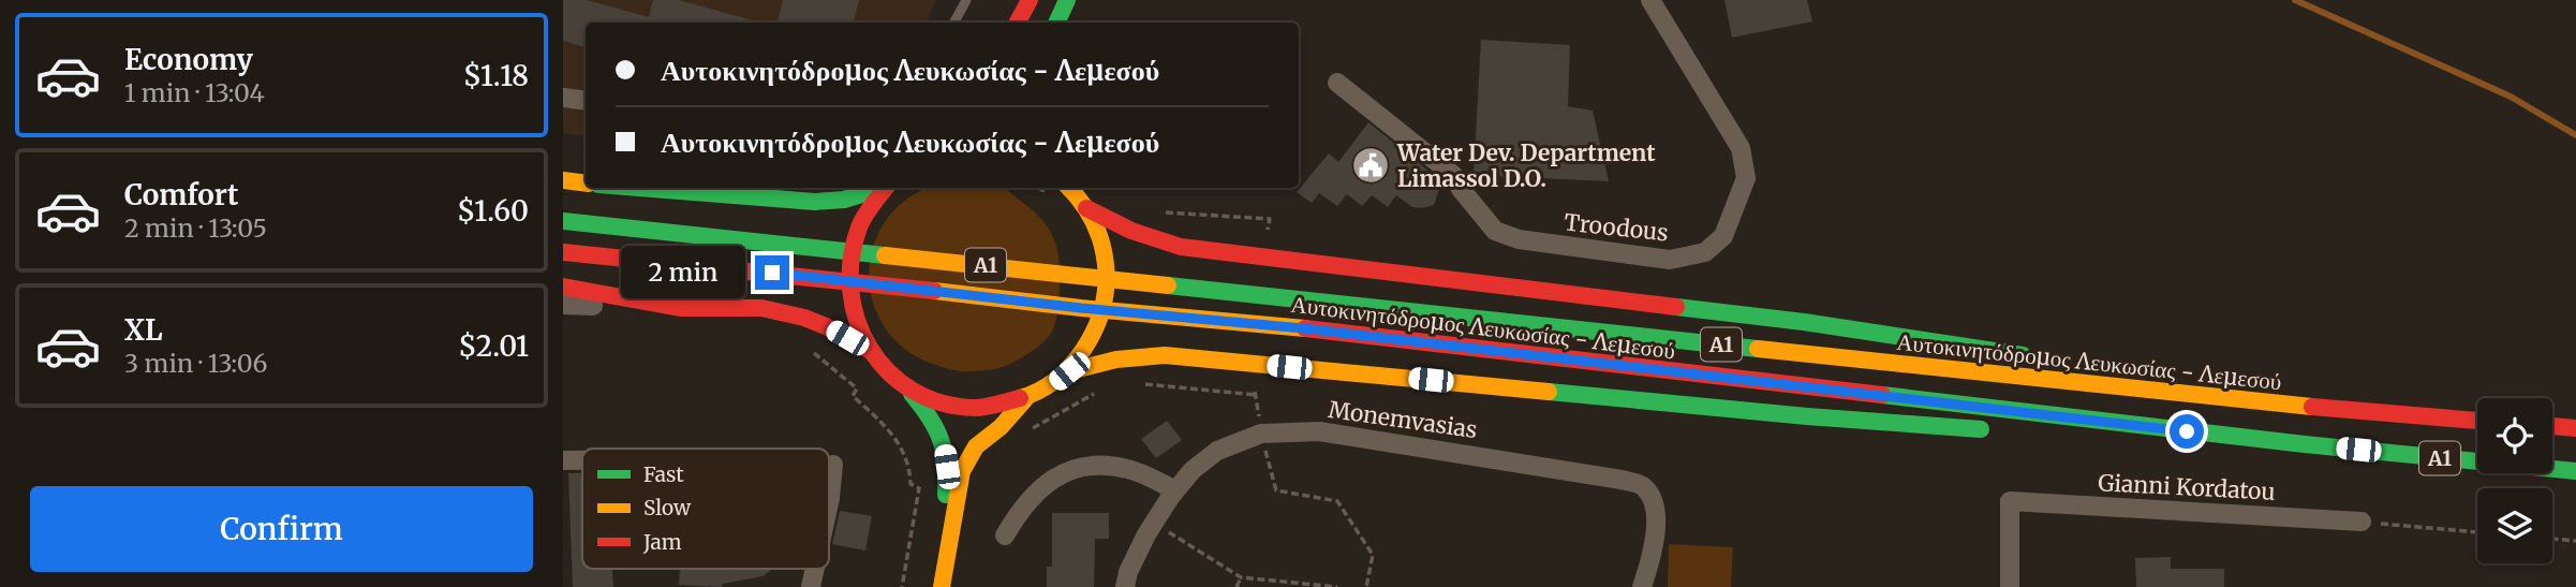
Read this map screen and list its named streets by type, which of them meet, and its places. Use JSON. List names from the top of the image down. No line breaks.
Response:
{"streets":{"main road":["A1","Αυτοκινητόδρομος Λευκωσίας - Λεμεσού"],"street":["Troodous","Monemvasias","Gianni Kordatou"]},"places":{"public building":["Water Dev. Department Limassol D.O."]},"legend":["Fast","Slow","Jam"],"page":{"list":[{"name":"Economy","note":"1 min · 13:04","value":"$1.18"},{"name":"Comfort","note":"2 min · 13:05","value":"$1.60"},{"name":"XL","note":"3 min · 13:06","value":"$2.01"}],"banner":["Αυτοκινητόδρομος Λευκωσίας - Λεμεσού","Αυτοκινητόδρομος Λευκωσίας - Λεμεσού"],"bubble":"2 min","buttons":"Confirm"}}
